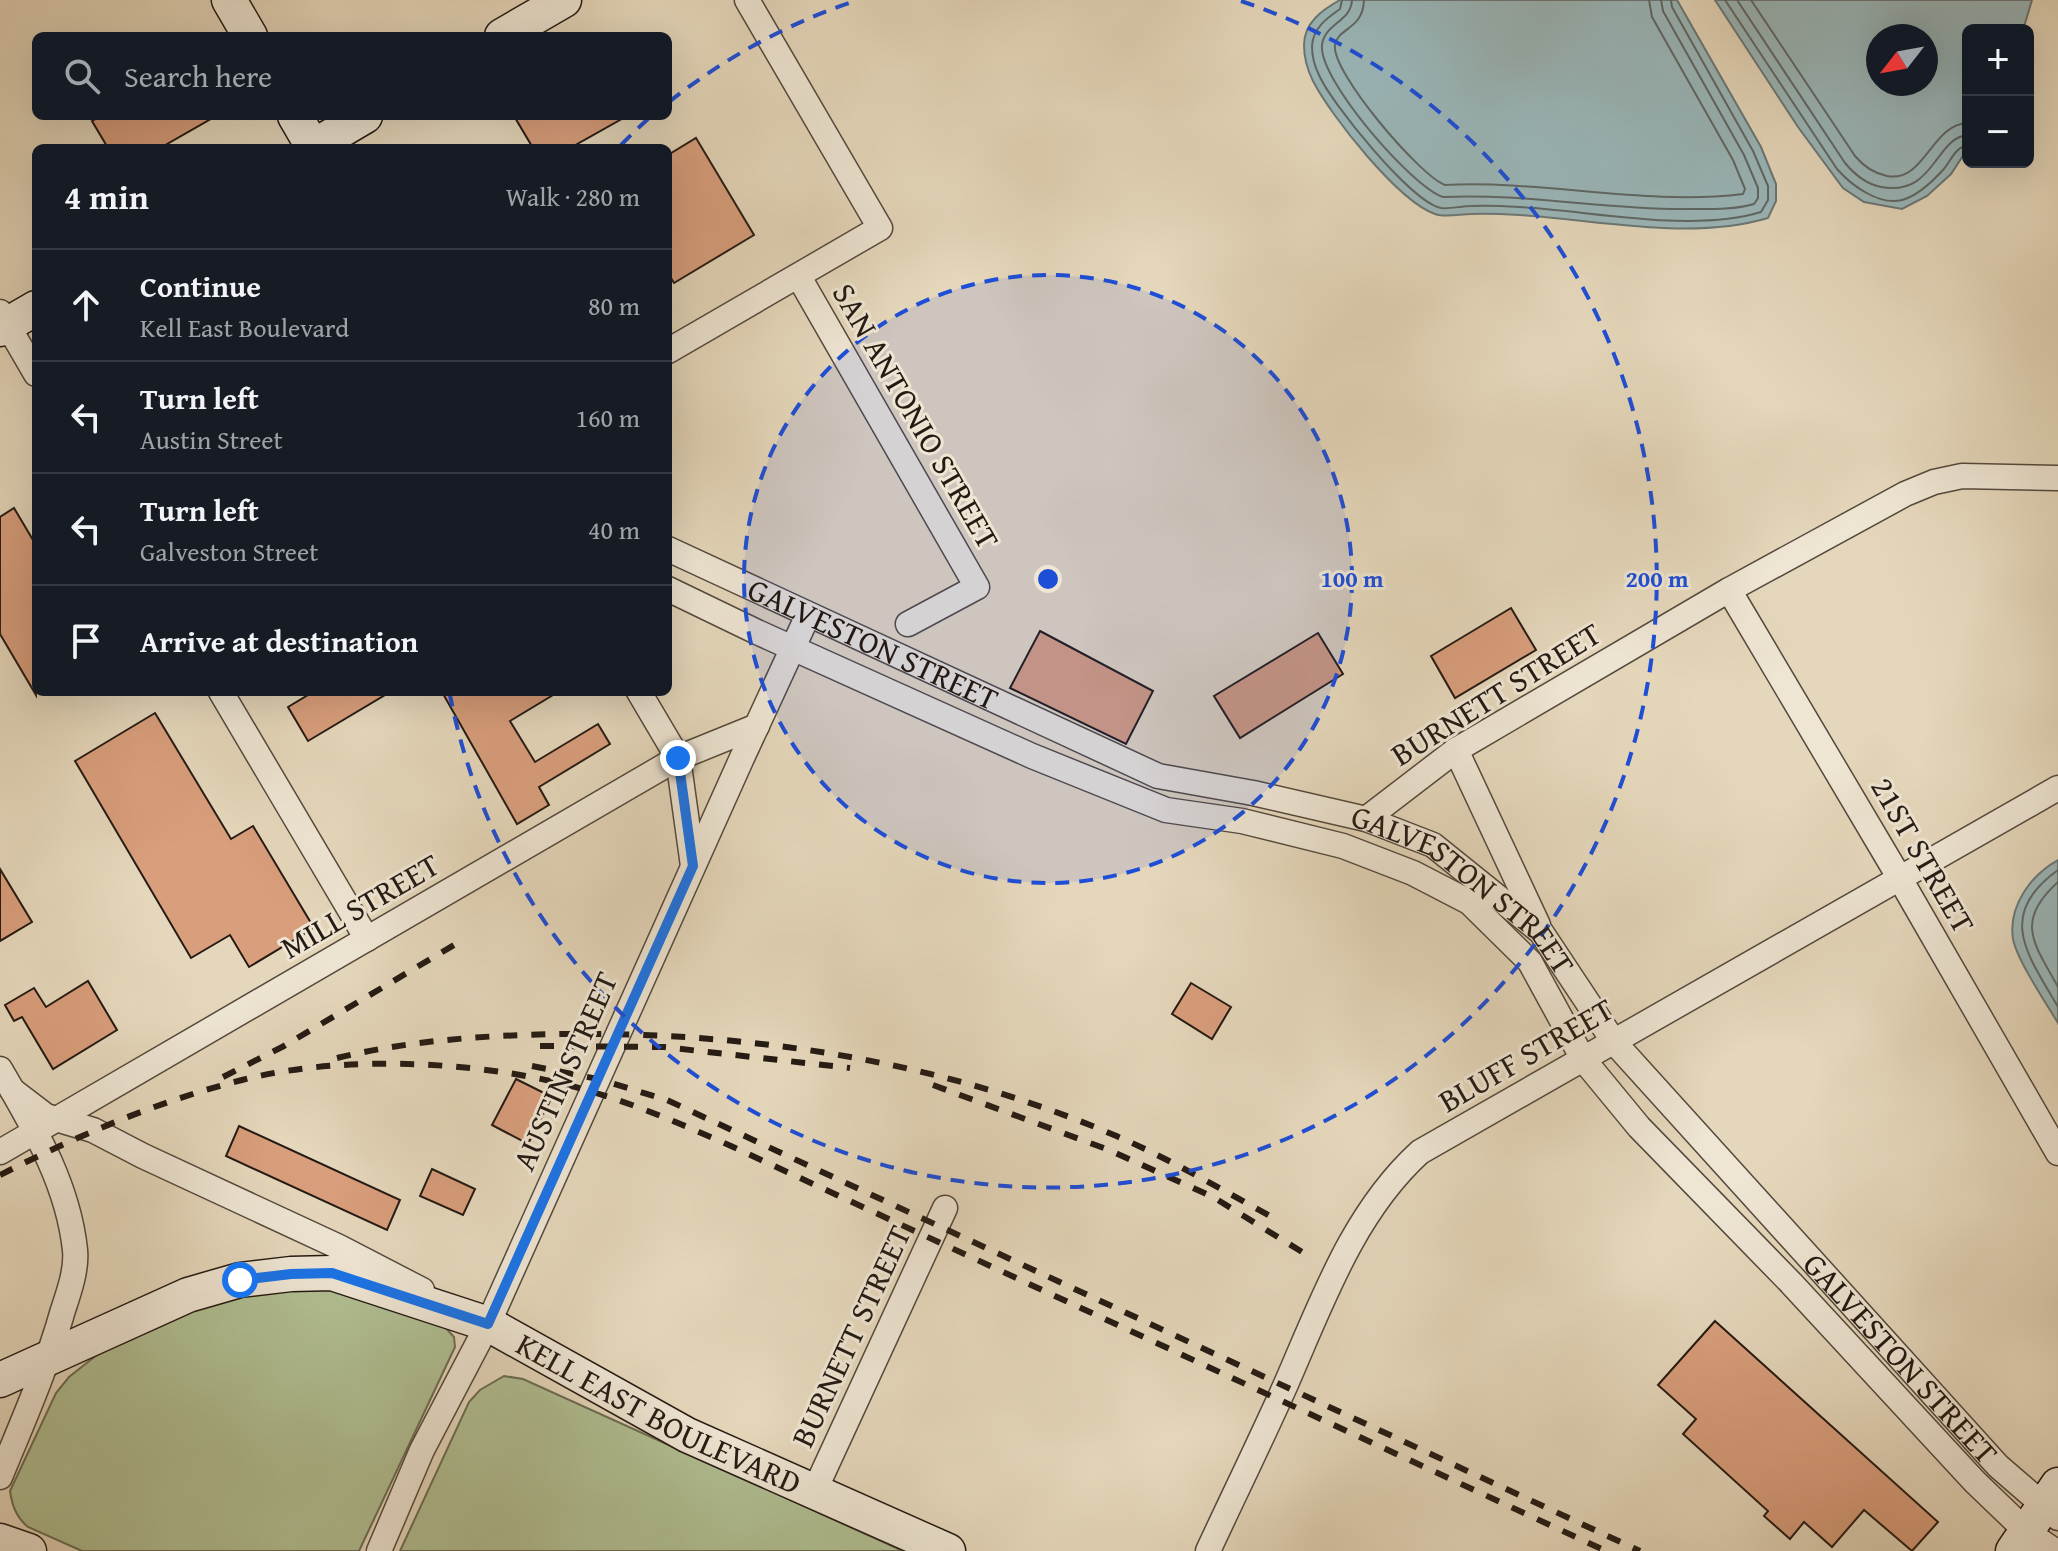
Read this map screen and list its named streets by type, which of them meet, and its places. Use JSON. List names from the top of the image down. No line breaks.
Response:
{"streets":{"main road":["KELL EAST BOULEVARD"],"street":["SAN ANTONIO STREET","GALVESTON STREET","BURNETT STREET","21ST STREET","MILL STREET","BLUFF STREET","AUSTIN STREET"]},"crossings":[["GALVESTON STREET","BURNETT STREET"],["GALVESTON STREET","BLUFF STREET"],["GALVESTON STREET","AUSTIN STREET"],["BURNETT STREET","21ST STREET"],["BURNETT STREET","KELL EAST BOULEVARD"],["21ST STREET","BLUFF STREET"],["MILL STREET","AUSTIN STREET"],["AUSTIN STREET","KELL EAST BOULEVARD"]],"north":"bottom left","page":{"map_buttons":["+","−"],"search":"Search here","heading":["4 min","Walk · 280 m"],"list":[["Continue","Kell East Boulevard","80 m"],["Turn left","Austin Street","160 m"],["Turn left","Galveston Street","40 m"],"Arrive at destination"]},"rings":["100 m","200 m"]}
